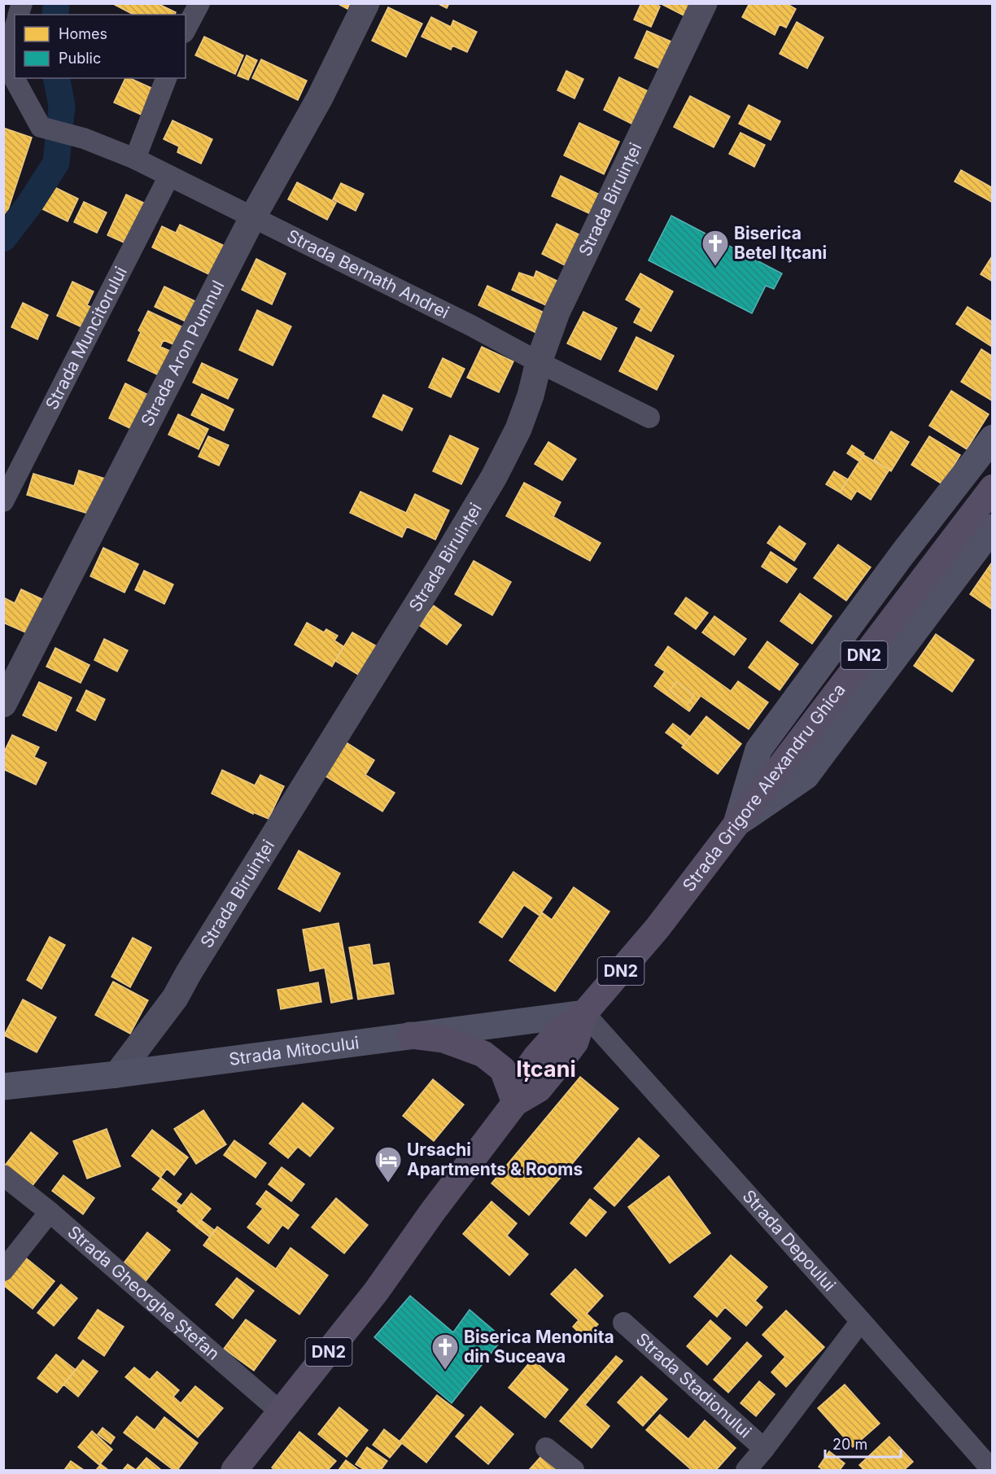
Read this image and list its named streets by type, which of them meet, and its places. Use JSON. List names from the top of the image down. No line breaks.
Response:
{"streets":{"main road":["DN2","Strada Grigore Alexandru Ghica","Strada Mitocului"],"street":["Strada Biruinței","Strada Bernath Andrei","Strada Muncitorului","Strada Aron Pumnul","Strada Depoului","Strada Gheorghe Ștefan","Strada Stadionului"]},"crossings":[["Strada Biruinței","Strada Bernath Andrei"],["Strada Biruinței","Strada Mitocului"],["Strada Bernath Andrei","Strada Muncitorului"],["Strada Bernath Andrei","Strada Aron Pumnul"],["Strada Grigore Alexandru Ghica","Strada Mitocului"],["Strada Grigore Alexandru Ghica","Strada Depoului"],["Strada Grigore Alexandru Ghica","Strada Gheorghe Ștefan"],["Strada Mitocului","Strada Depoului"],["Strada Depoului","Strada Stadionului"]],"districts":["Ițcani"],"places":{"church":["Biserica Betel Iţcani","Biserica Menonita din Suceava"],"hotel":["Ursachi Apartments & Rooms"]},"legend":["Homes","Public"],"scale_bar":"20 m"}
